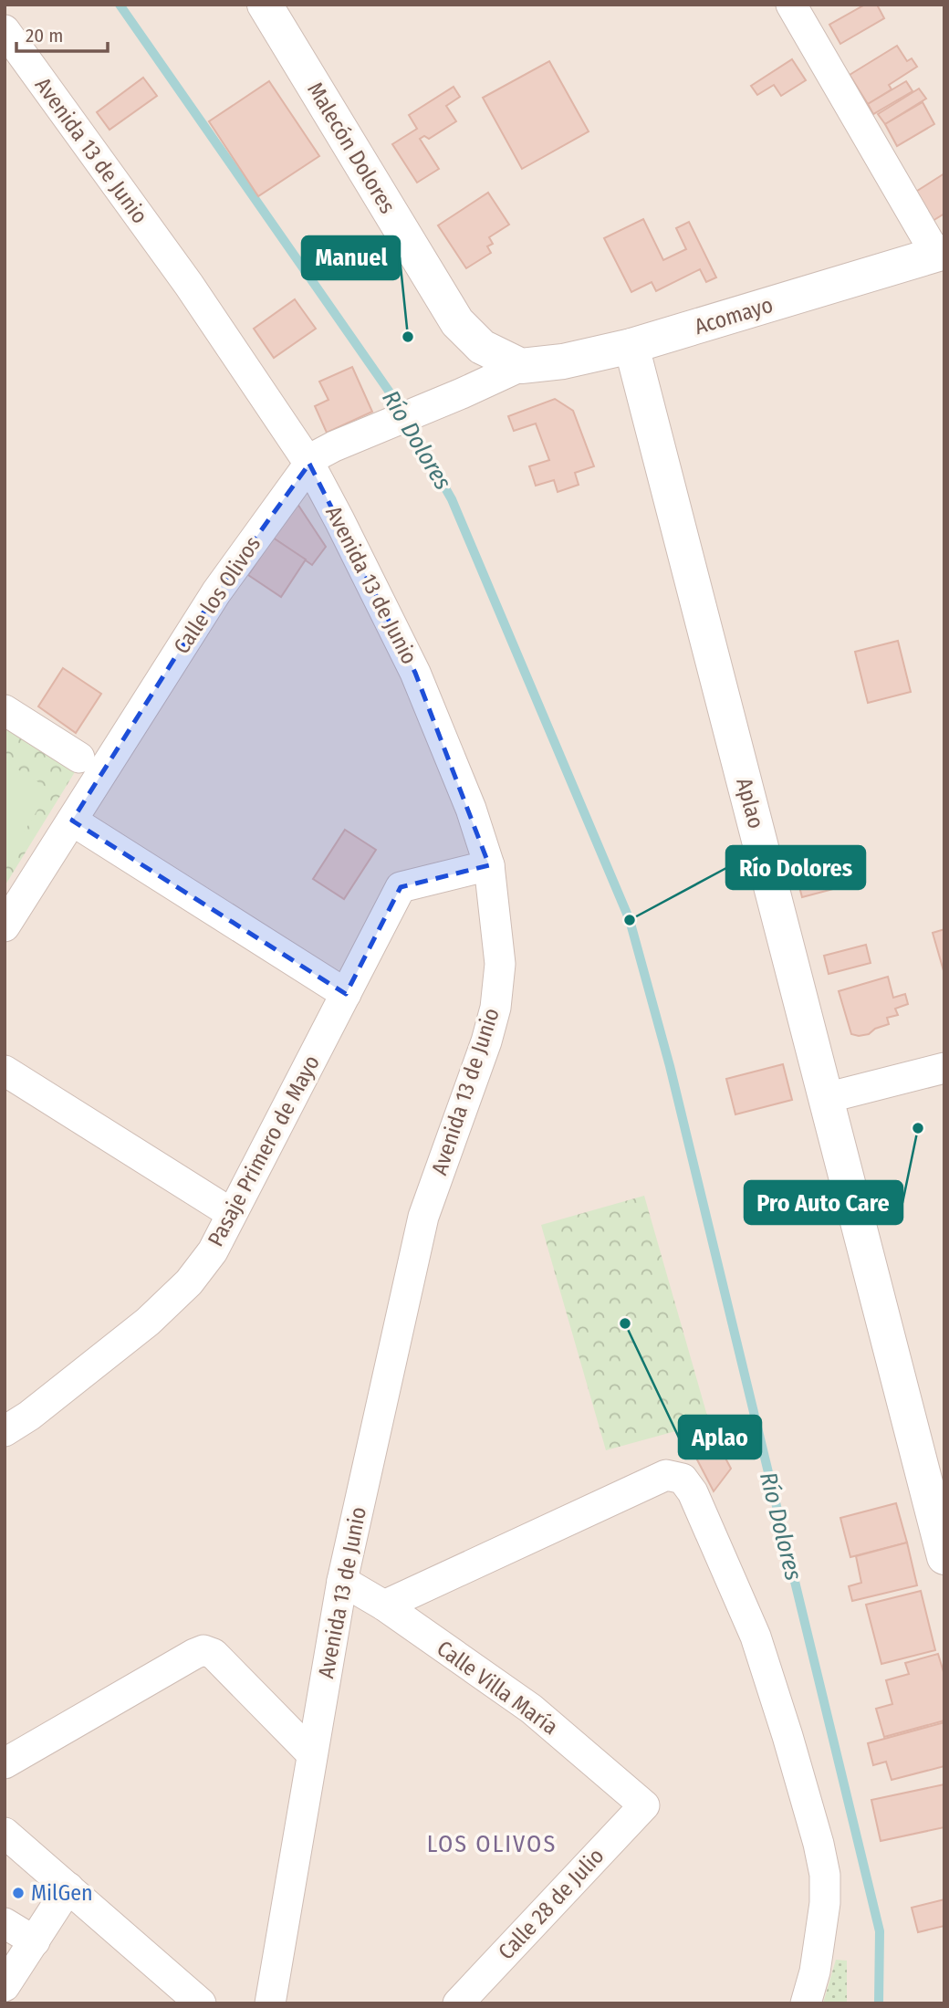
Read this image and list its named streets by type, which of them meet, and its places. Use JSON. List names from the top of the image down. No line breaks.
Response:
{"streets":{"street":["Malecón Dolores","Avenida 13 de Junio","Acomayo","Calle los Olivos","Aplao","Pasaje Primero de Mayo","Calle Villa María","Calle 28 de Julio"]},"crossings":[["Malecón Dolores","Acomayo"],["Malecón Dolores","Calle los Olivos"],["Avenida 13 de Junio","Calle los Olivos"],["Avenida 13 de Junio","Pasaje Primero de Mayo"],["Avenida 13 de Junio","Calle Villa María"],["Acomayo","Calle los Olivos"],["Acomayo","Aplao"],["Calle Villa María","Calle 28 de Julio"]],"districts":["LOS OLIVOS"],"water":["Río Dolores"],"places":["Manuel","Río Dolores","Pro Auto Care","Aplao","MilGen"],"scale_bar":"20 m"}
